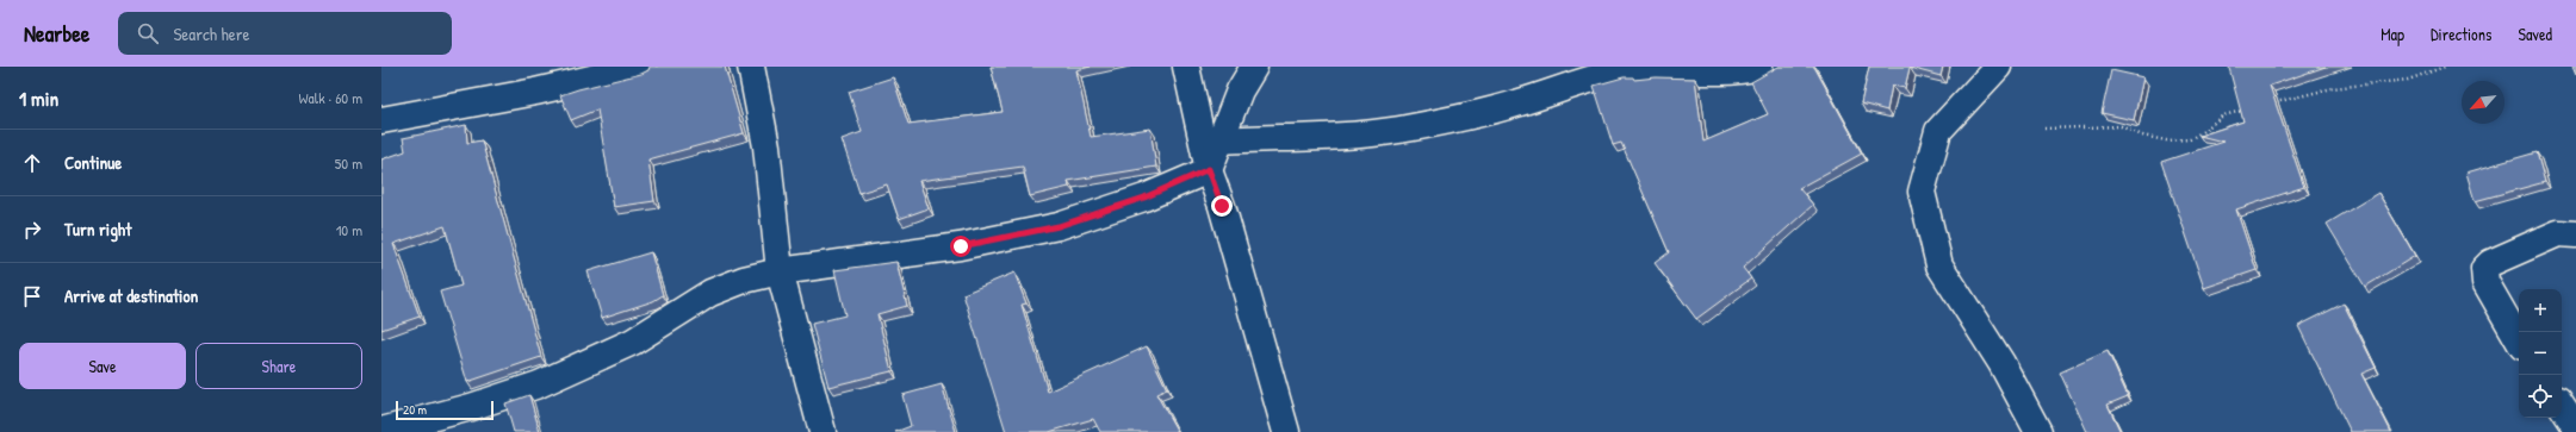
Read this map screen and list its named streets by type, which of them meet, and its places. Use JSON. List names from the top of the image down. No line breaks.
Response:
{"scale_bar":"20 m","north":"bottom left","page":{"header":"Nearbee","search":"Search here","nav":["Map","Directions","Saved"],"heading":["1 min","Walk · 60 m"],"list":[["Continue","50 m"],["Turn right","10 m"],"Arrive at destination"],"map_buttons":["+","−"],"buttons":["Save","Share"],"scale":"20 m"}}
